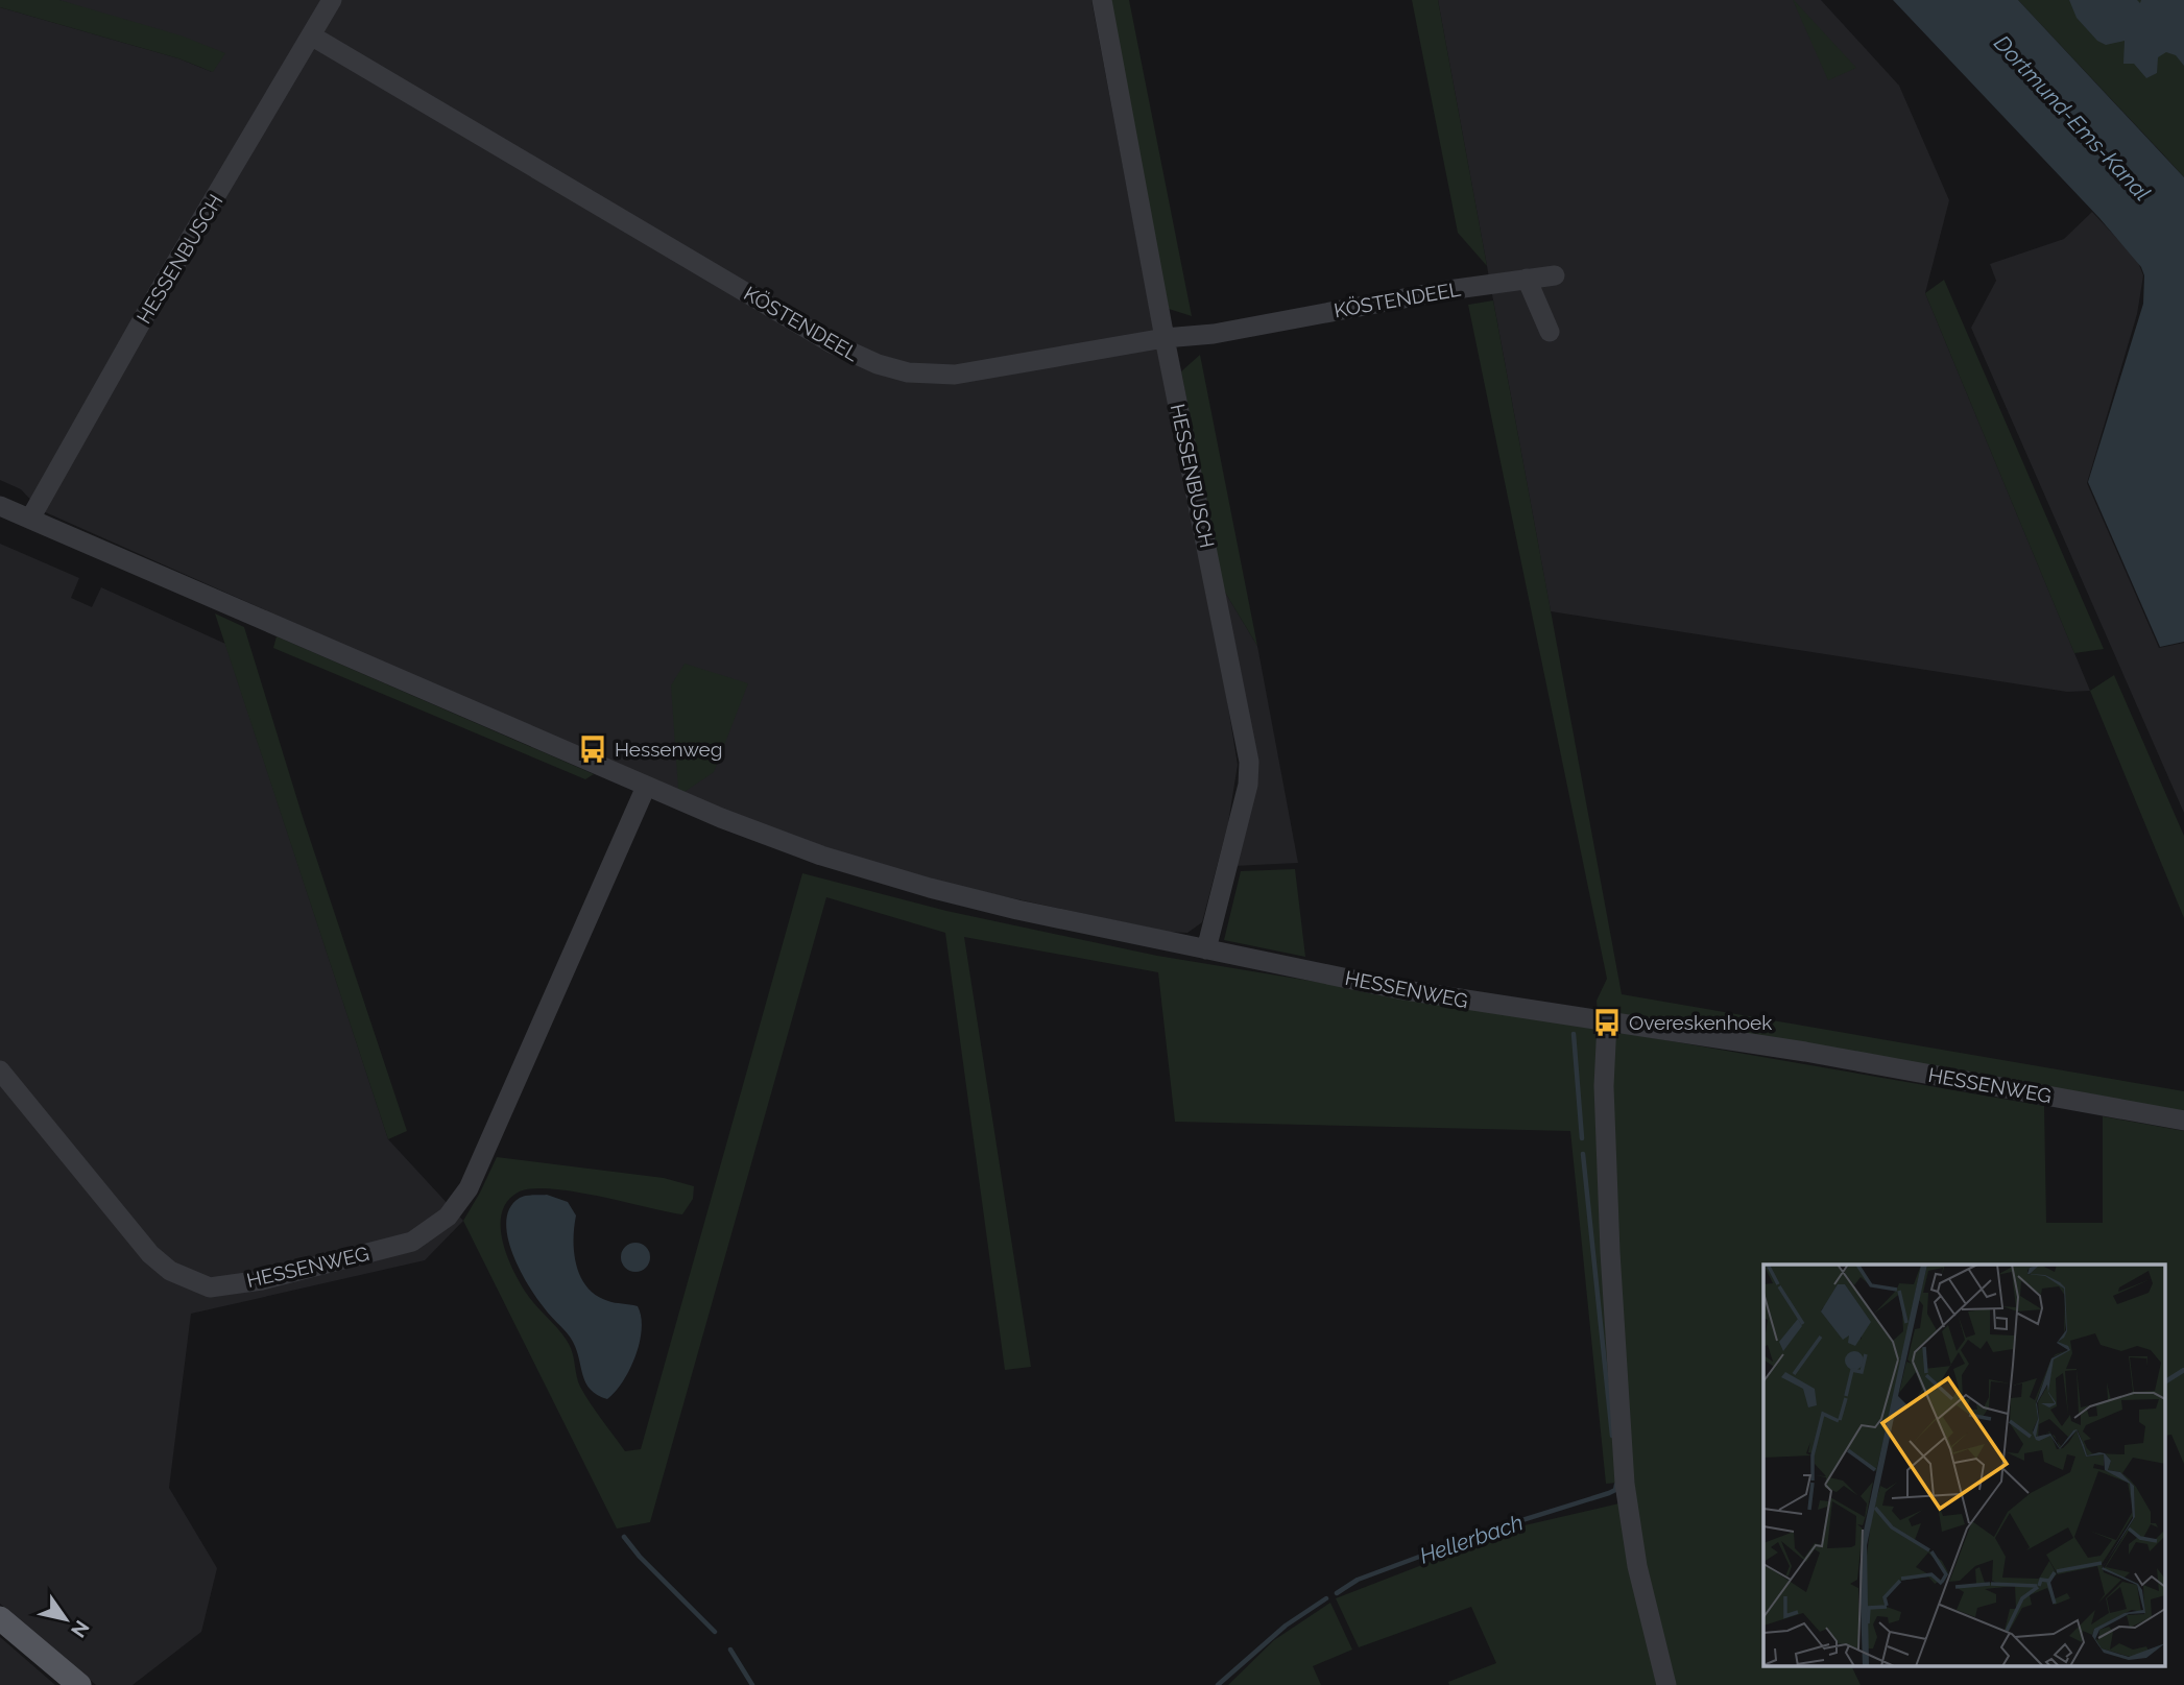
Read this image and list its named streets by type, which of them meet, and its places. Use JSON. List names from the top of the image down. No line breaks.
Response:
{"streets":{"street":["HESSENBUSCH","KÖSTENDEEL","HESSENWEG"]},"crossings":[["HESSENBUSCH","KÖSTENDEEL"],["HESSENBUSCH","HESSENWEG"]],"water":["Dortmund-Ems-Kanal","Hellerbach"],"places":{"bus stop":["Hessenweg","Overeskenhoek"]},"north":"bottom right"}
